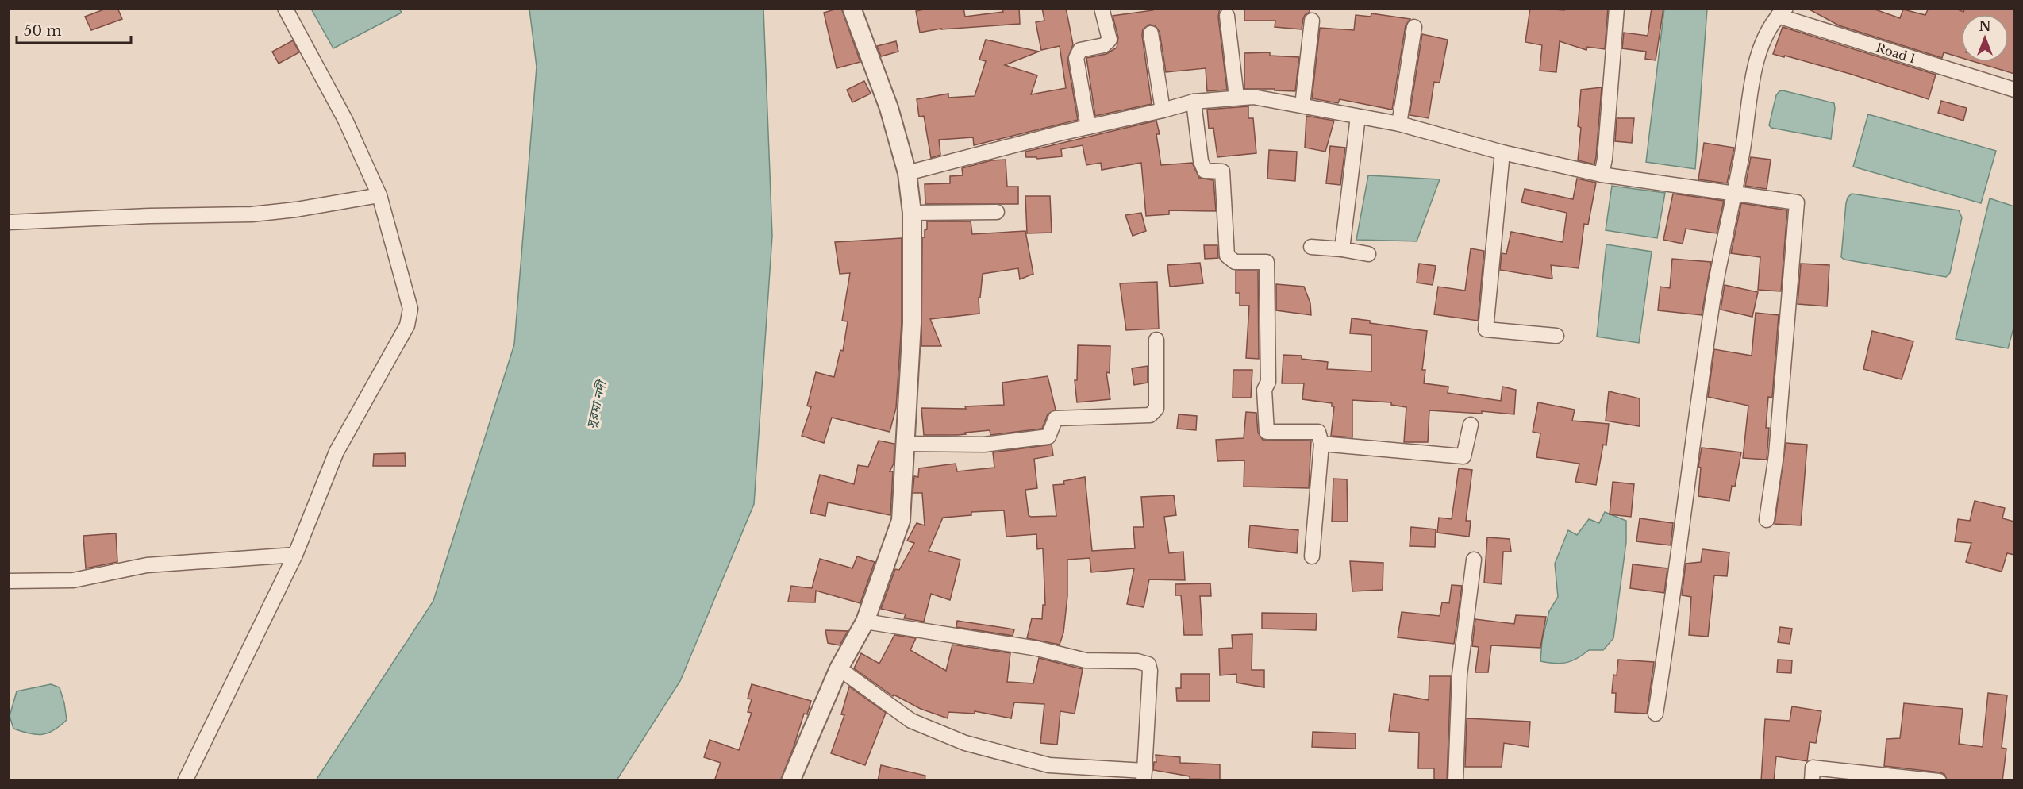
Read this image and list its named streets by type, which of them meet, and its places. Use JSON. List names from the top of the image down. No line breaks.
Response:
{"streets":{"street":["Road 1"]},"water":["সুরমা নদী"],"scale_bar":"50 m","north":"top"}
